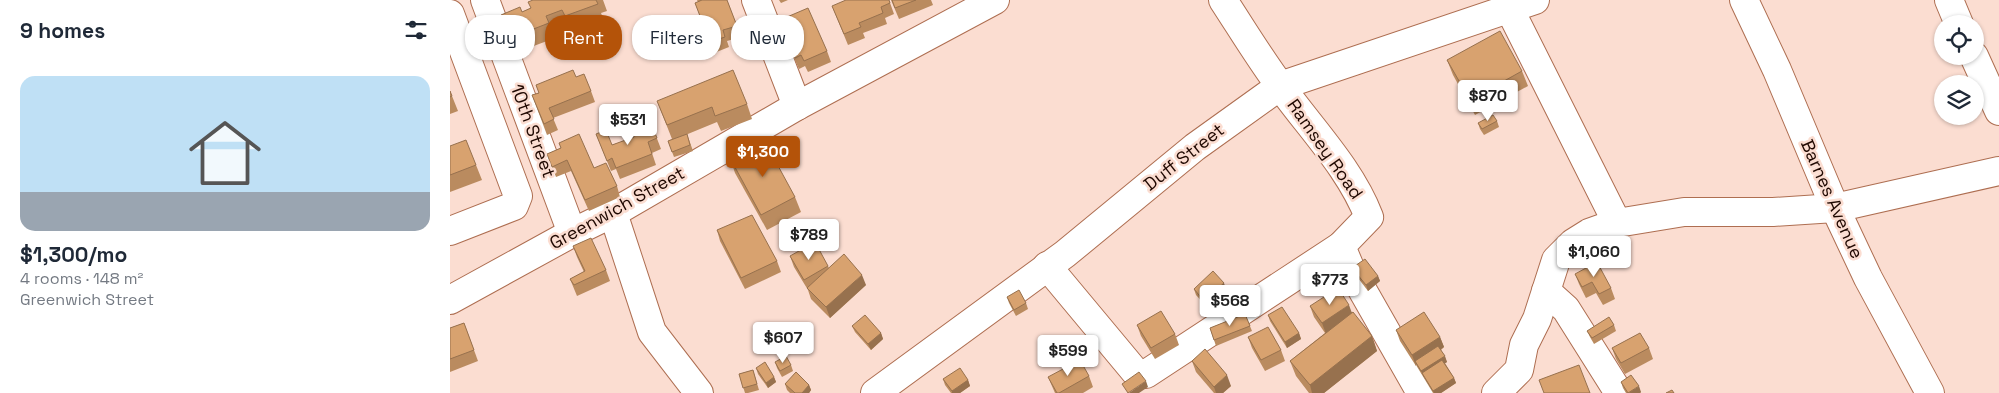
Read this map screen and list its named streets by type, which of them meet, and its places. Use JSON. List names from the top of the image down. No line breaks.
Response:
{"streets":{"street":["10th Street","Ramsey Road","Duff Street","Barnes Avenue","Greenwich Street"]},"crossings":[["10th Street","Greenwich Street"],["Ramsey Road","Duff Street"]],"page":{"heading":"9 homes","chip":["Buy","Rent","Filters","New"],"list":[{"name":"$1,300/mo","note":"4 rooms · 148 m² · Greenwich Street"}],"price":["$870","$531","$1,300","$789","$1,060","$773","$568","$607","$599"]}}
